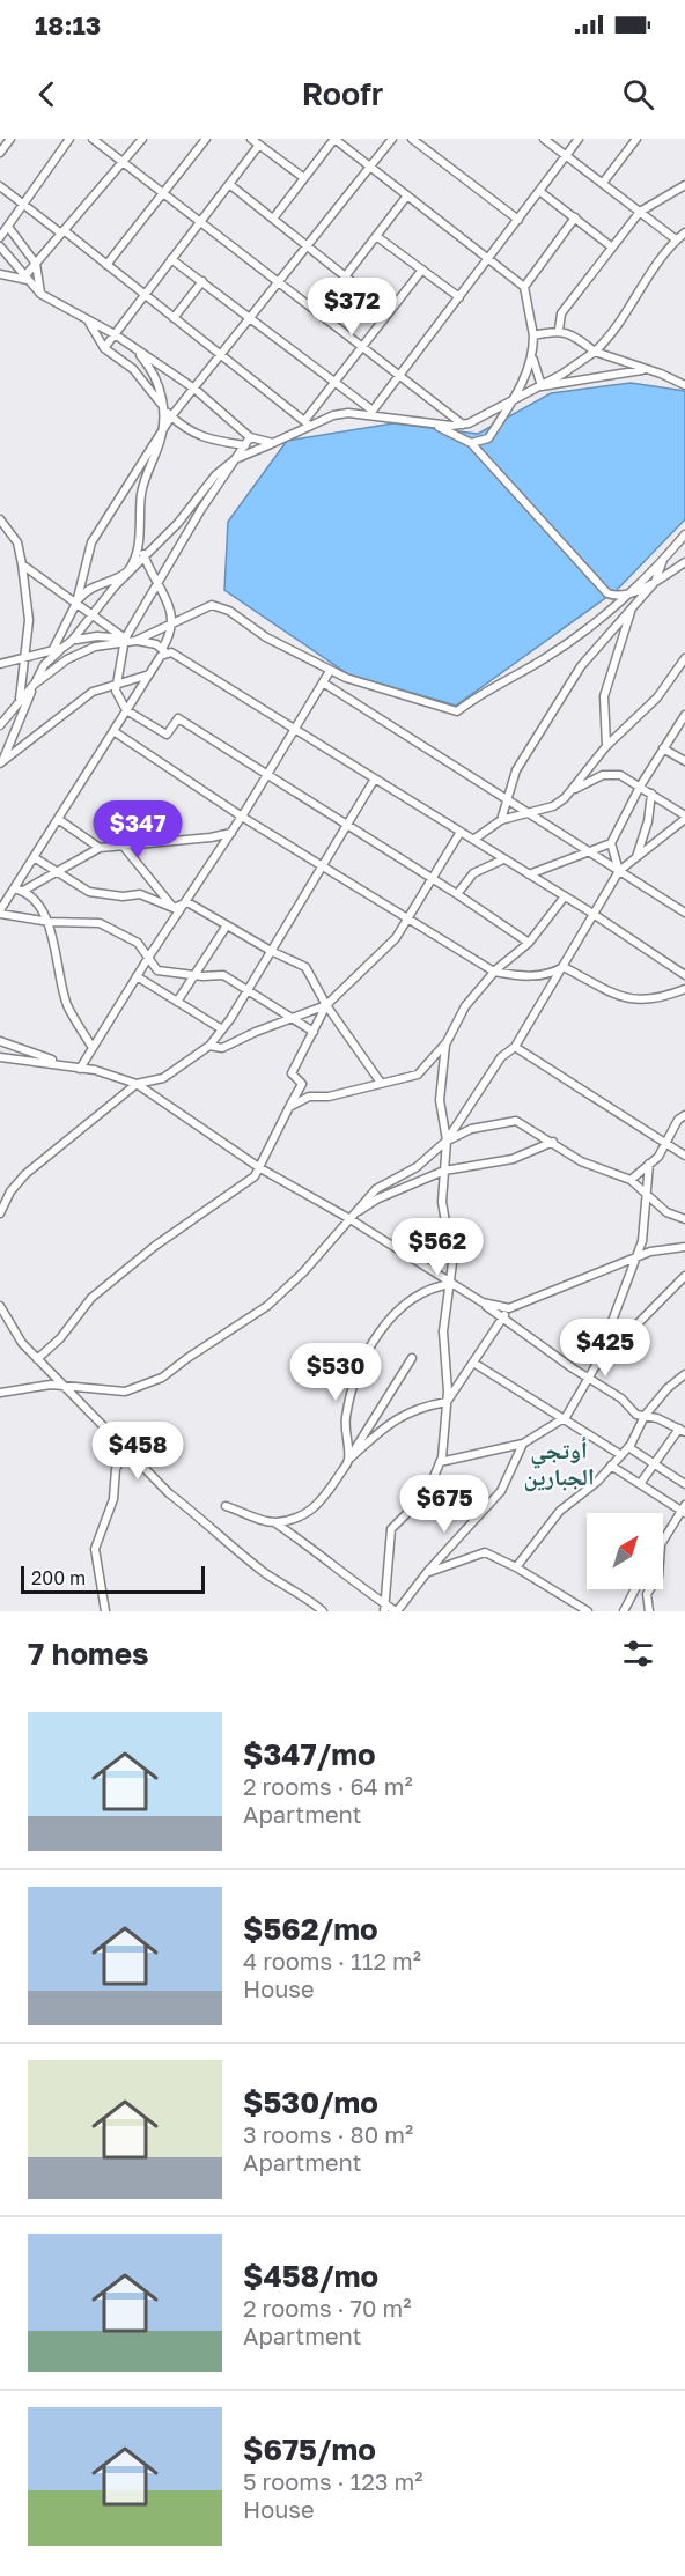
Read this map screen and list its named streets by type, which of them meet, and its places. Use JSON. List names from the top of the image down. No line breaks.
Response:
{"districts":["أوتجي الجبارين"],"scale_bar":"200 m","north":"top right","page":{"status":"18:13","header":"Roofr","price":["$372","$347","$562","$425","$530","$458","$675"],"scale":"200 m","heading":"7 homes","list":[{"name":"$347/mo","note":"2 rooms · 64 m² · Apartment"},{"name":"$562/mo","note":"4 rooms · 112 m² · House"},{"name":"$530/mo","note":"3 rooms · 80 m² · Apartment"},{"name":"$458/mo","note":"2 rooms · 70 m² · Apartment"},{"name":"$675/mo","note":"5 rooms · 123 m² · House"}]}}
